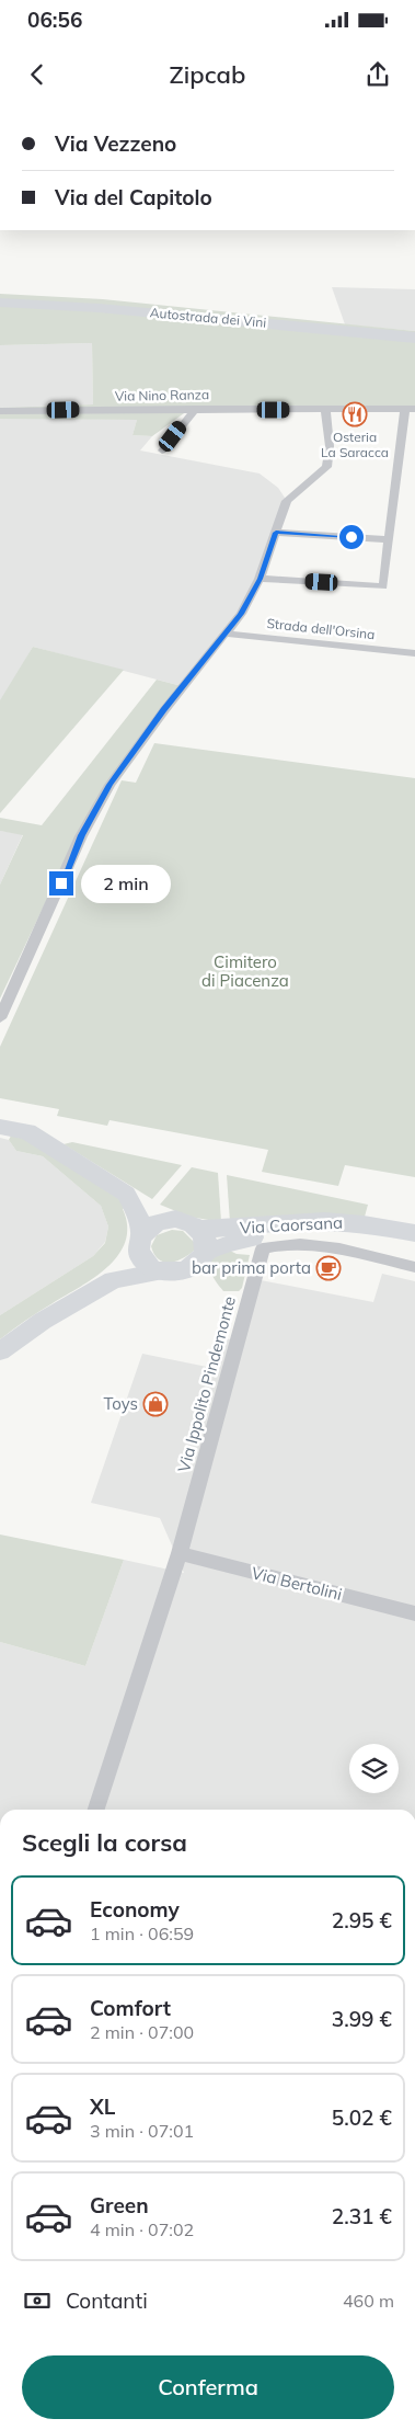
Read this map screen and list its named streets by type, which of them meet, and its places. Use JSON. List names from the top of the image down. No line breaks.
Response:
{"streets":{"highway":["Autostrada dei Vini"],"main road":["Via Caorsana"],"street":["Via Nino Ranza","Strada dell'Orsina","Via Ippolito Pindemonte","Via Bertolini"]},"crossings":[["Via Ippolito Pindemonte","Via Bertolini"]],"parks":["Cimitero di Piacenza"],"places":{"restaurant":["Osteria La Saracca"],"cafe":["bar prima porta"],"shop":["Toys"]},"page":{"status":"06:56","header":"Zipcab","banner":["Via Vezzeno","Via del Capitolo"],"bubble":"2 min","heading":"Scegli la corsa","list":[{"name":"Economy","note":"1 min · 06:59","value":"2.95 €"},{"name":"Comfort","note":"2 min · 07:00","value":"3.99 €"},{"name":"XL","note":"3 min · 07:01","value":"5.02 €"},{"name":"Green","note":"4 min · 07:02","value":"2.31 €"}],"pay":["Contanti","460 m"],"buttons":"Conferma"}}
